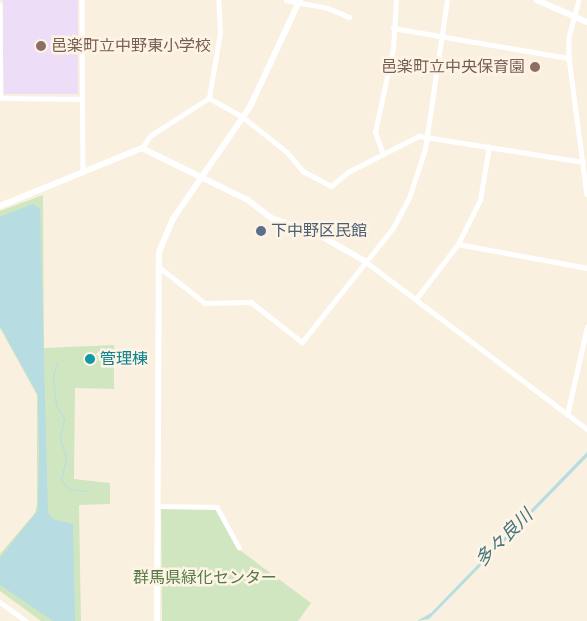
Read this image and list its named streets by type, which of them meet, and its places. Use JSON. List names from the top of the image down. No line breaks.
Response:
{"water":["多々良川"],"parks":["群馬県緑化センター"],"places":["邑楽町立中野東小学校","邑楽町立中央保育園","下中野区民館","管理棟"]}
